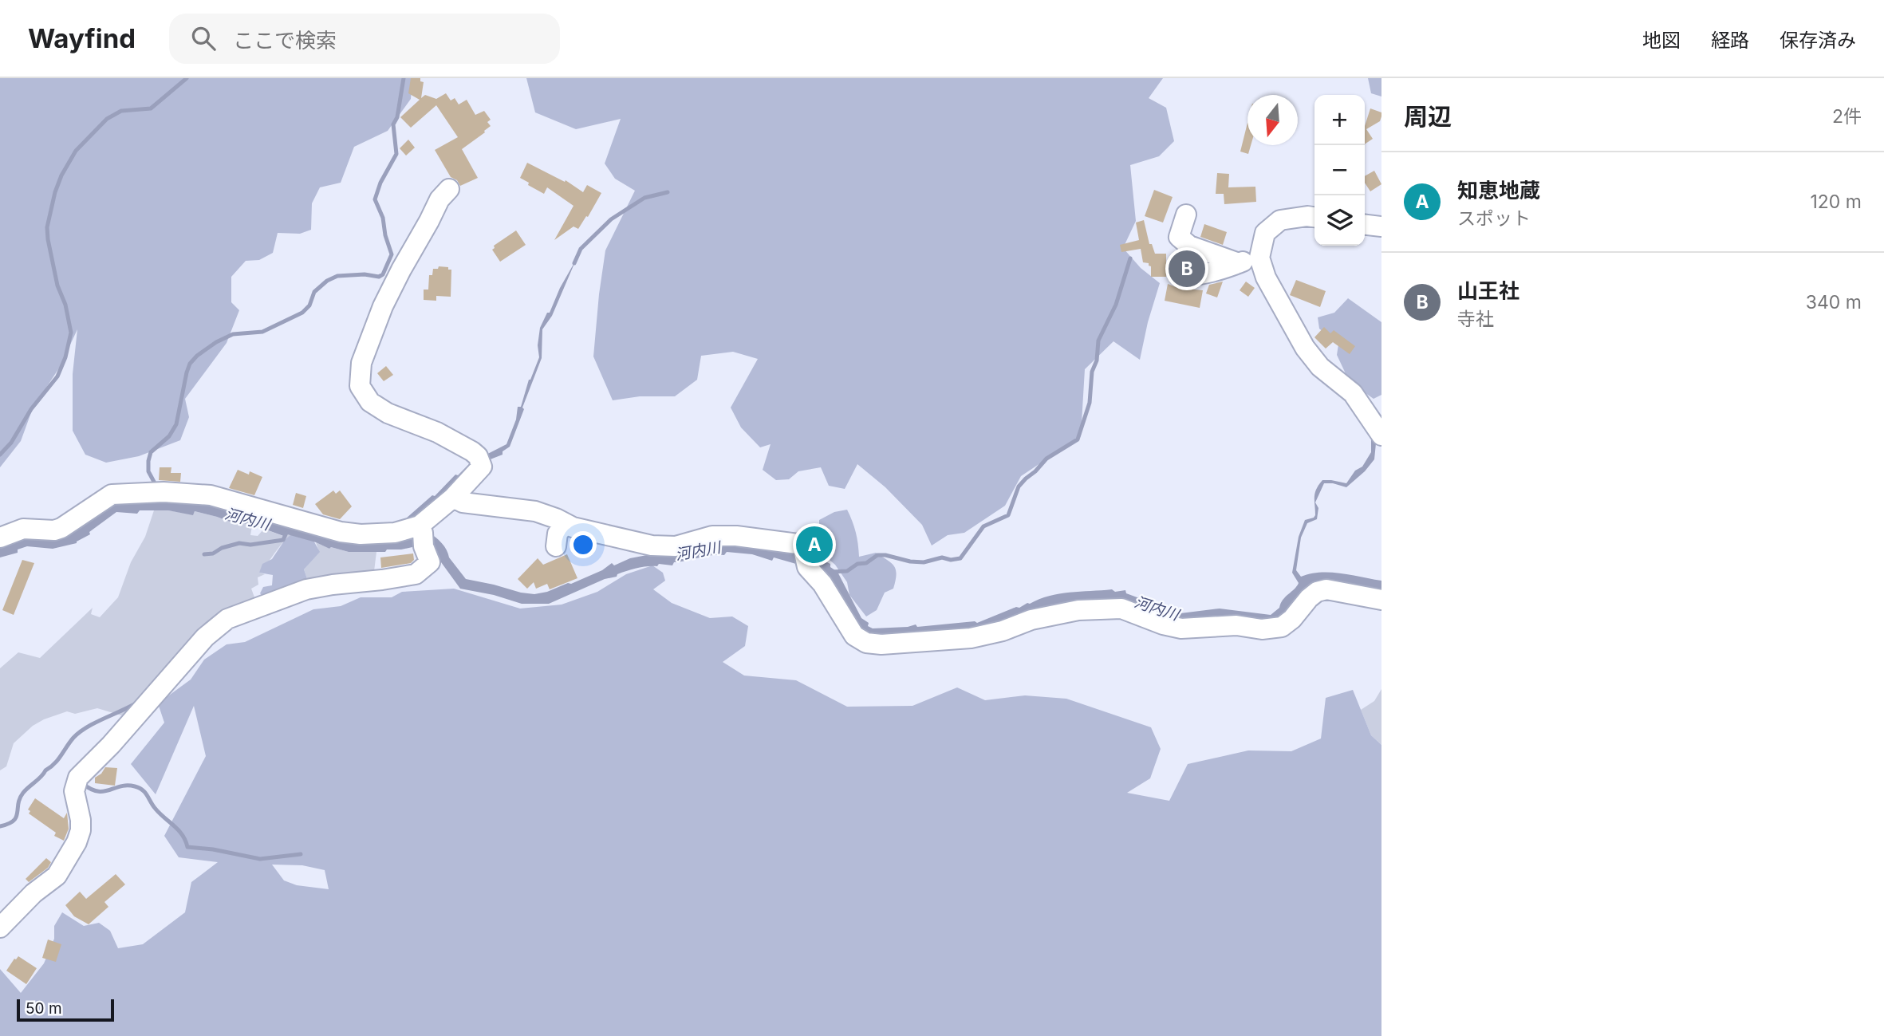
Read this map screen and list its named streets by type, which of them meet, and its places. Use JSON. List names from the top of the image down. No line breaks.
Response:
{"water":["河内川"],"scale_bar":"50 m","north":"bottom","page":{"header":"Wayfind","search":"ここで検索","nav":["地図","経路","保存済み"],"heading":["周辺","2件"],"map_buttons":["+","−"],"list":[{"mark":"A","name":"知恵地蔵","note":"スポット","value":"120 m"},{"mark":"B","name":"山王社","note":"寺社","value":"340 m"}],"pins":["B","A"],"scale":"50 m"}}
